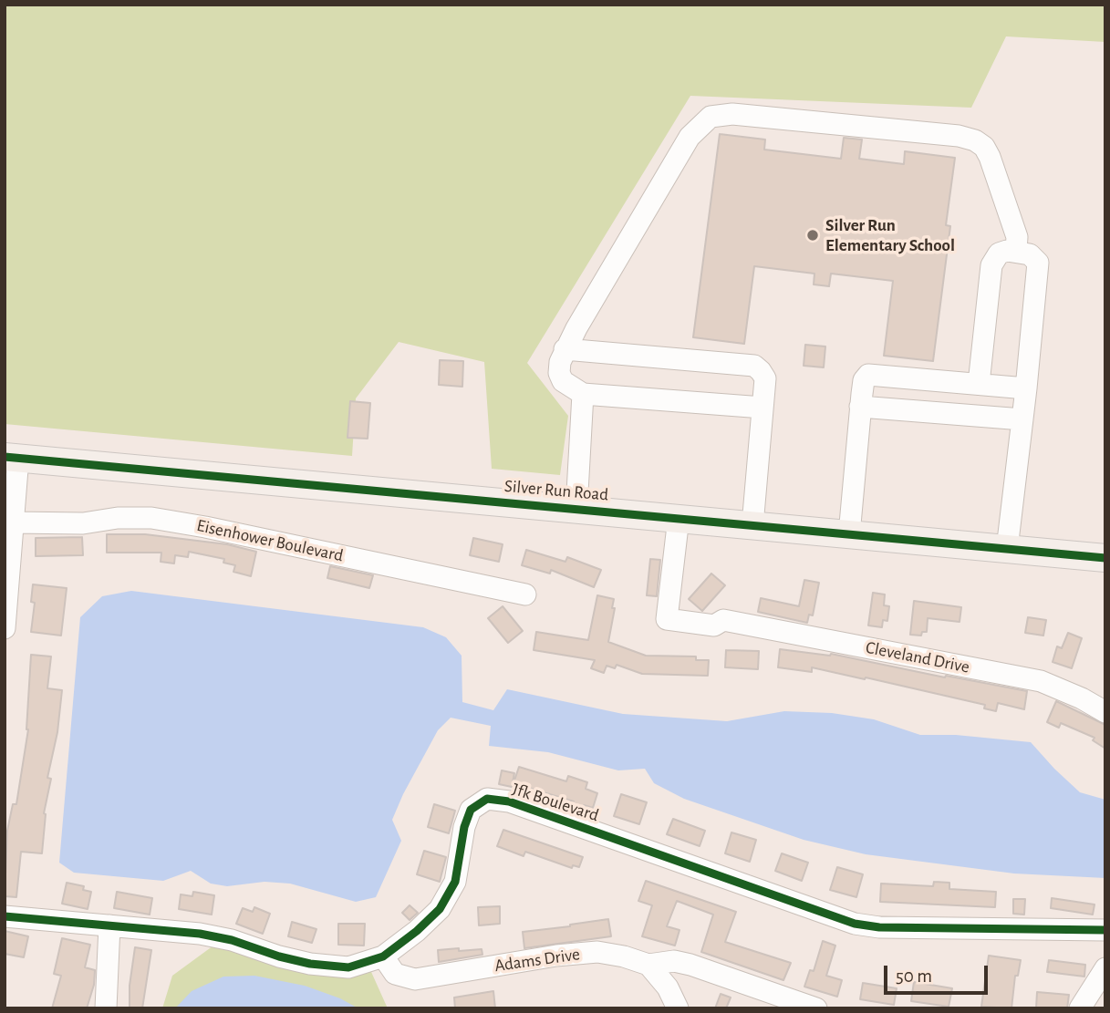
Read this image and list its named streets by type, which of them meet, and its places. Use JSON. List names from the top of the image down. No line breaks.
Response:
{"streets":{"main road":["Silver Run Road"],"street":["Eisenhower Boulevard","Cleveland Drive","Jfk Boulevard","Adams Drive"]},"crossings":[["Silver Run Road","Cleveland Drive"],["Jfk Boulevard","Adams Drive"]],"places":["Silver Run Elementary School"],"scale_bar":"50 m"}
